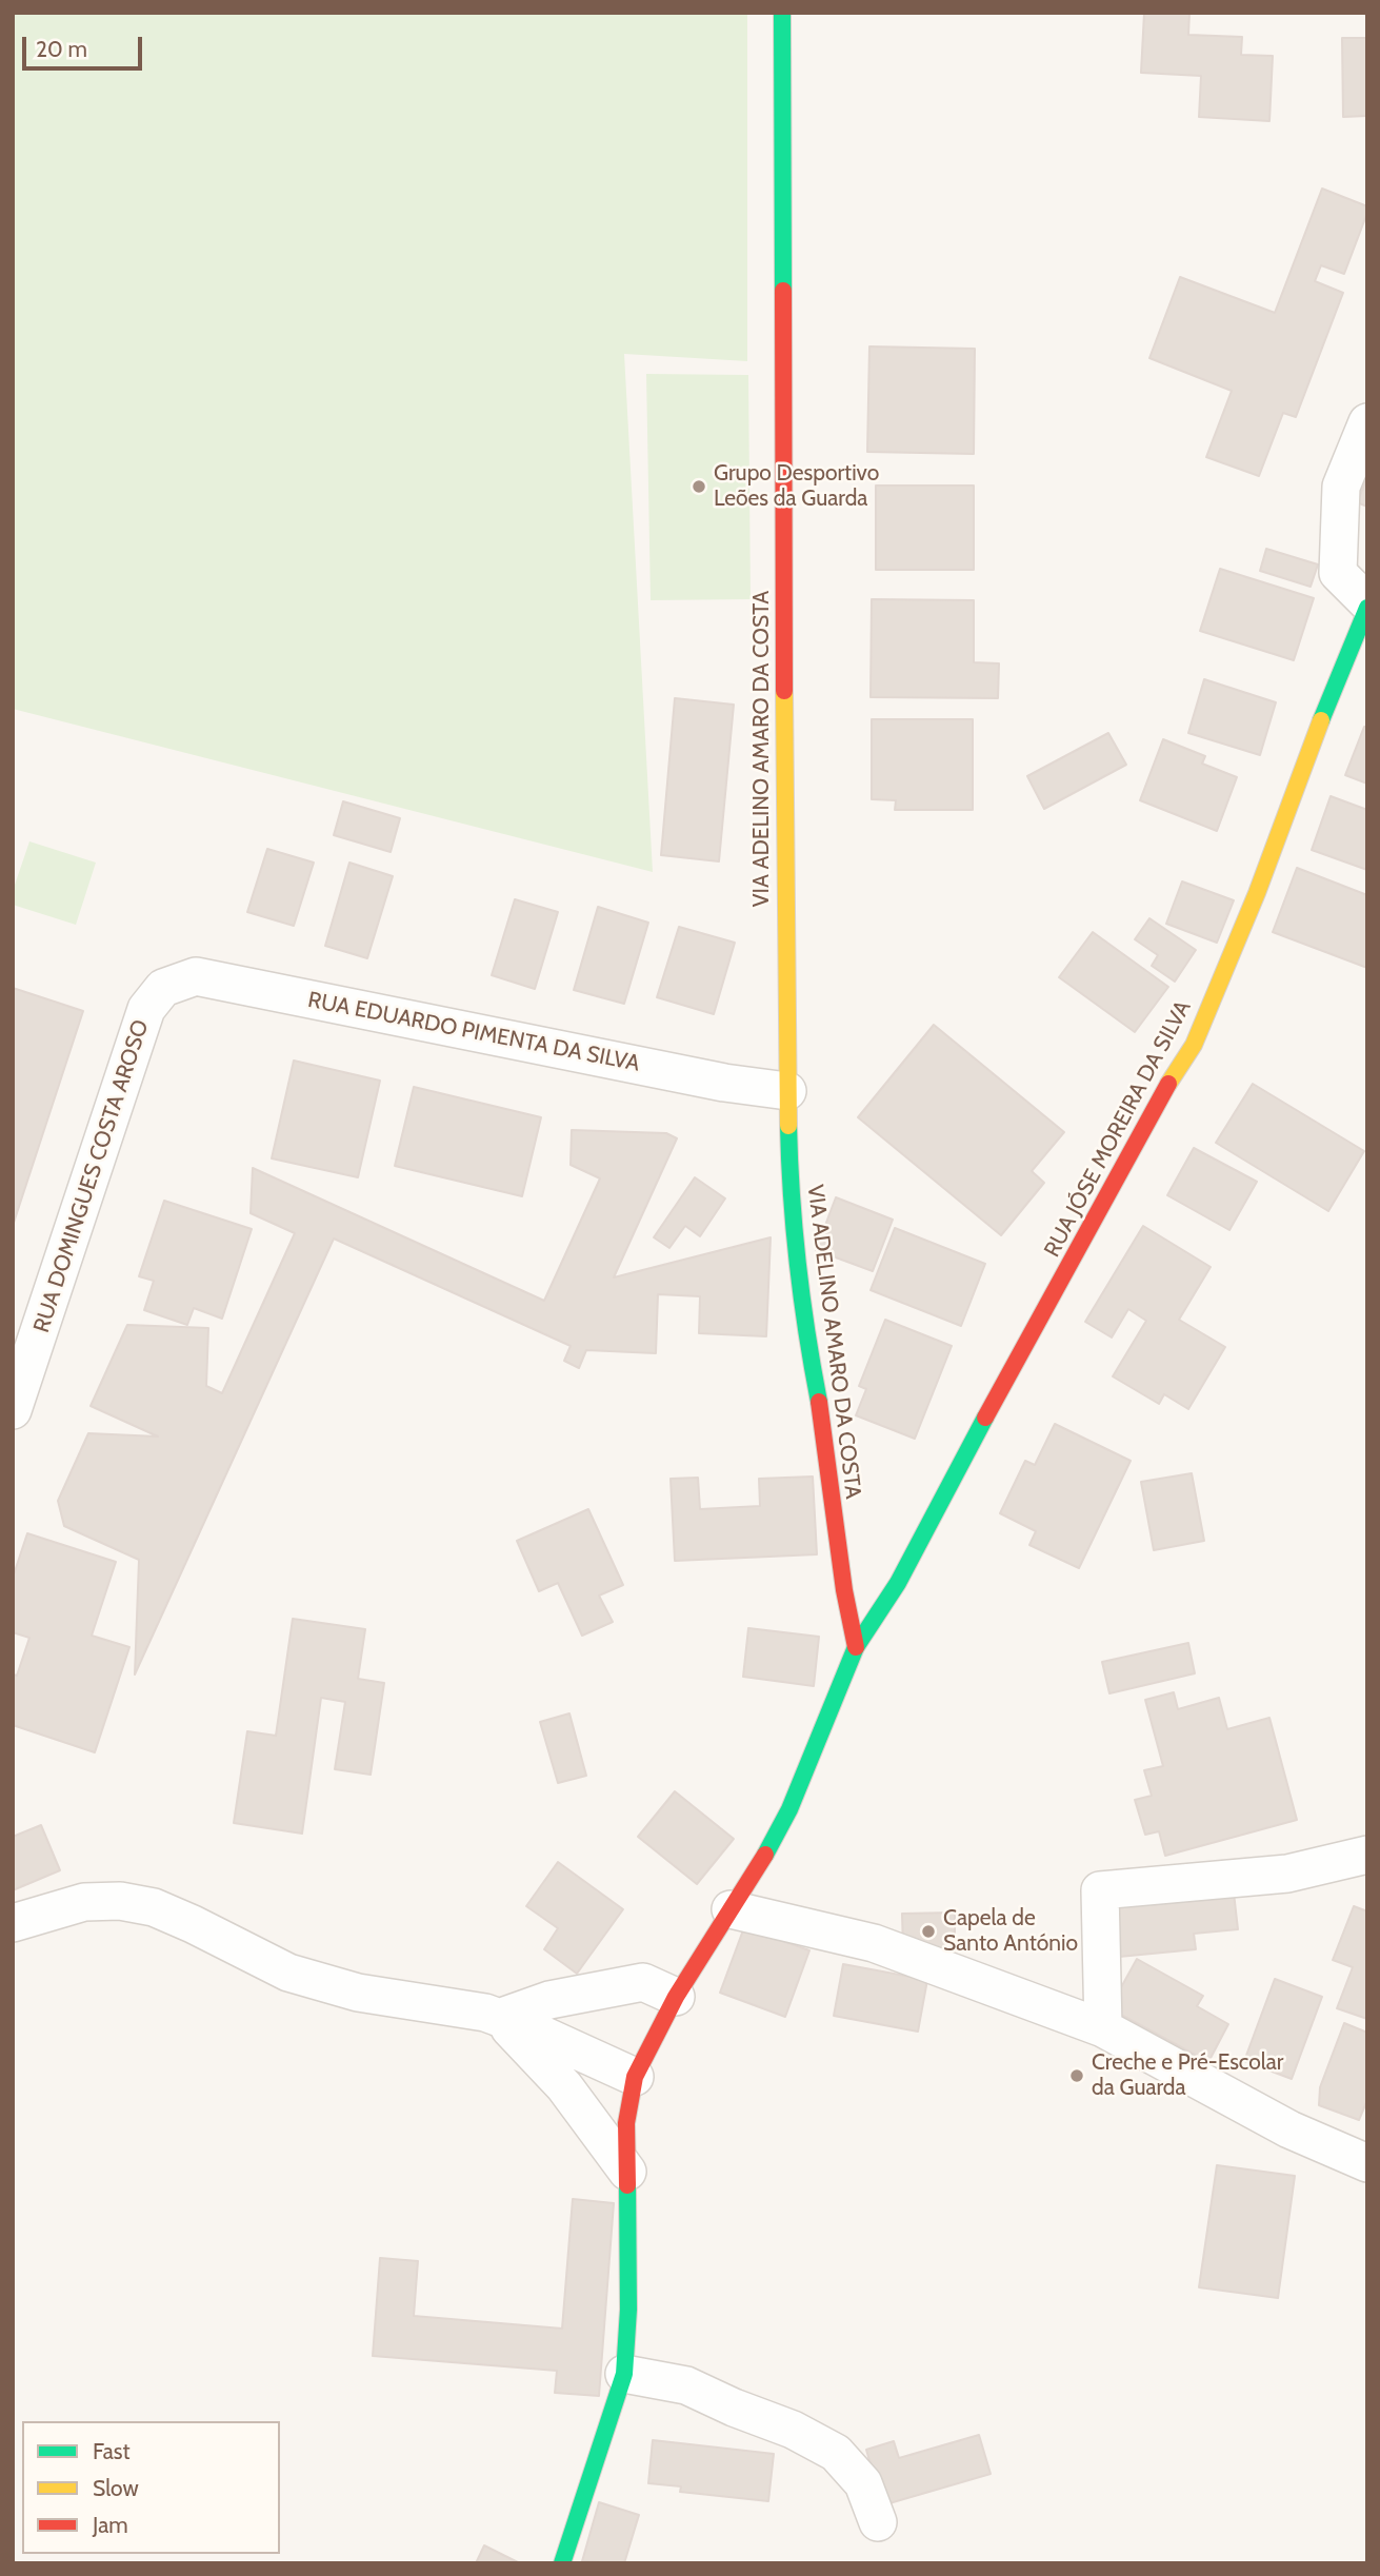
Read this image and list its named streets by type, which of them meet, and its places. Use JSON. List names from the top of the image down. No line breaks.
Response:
{"streets":{"main road":["VIA ADELINO AMARO DA COSTA","RUA JÓSE MOREIRA DA SILVA"],"street":["RUA EDUARDO PIMENTA DA SILVA","RUA DOMINGUES COSTA AROSO"]},"crossings":[["VIA ADELINO AMARO DA COSTA","RUA EDUARDO PIMENTA DA SILVA"],["VIA ADELINO AMARO DA COSTA","RUA JÓSE MOREIRA DA SILVA"],["RUA EDUARDO PIMENTA DA SILVA","RUA DOMINGUES COSTA AROSO"]],"places":["Grupo Desportivo Leões da Guarda","Capela de Santo António","Creche e Pré-Escolar da Guarda"],"legend":["Fast","Slow","Jam"],"scale_bar":"20 m"}
